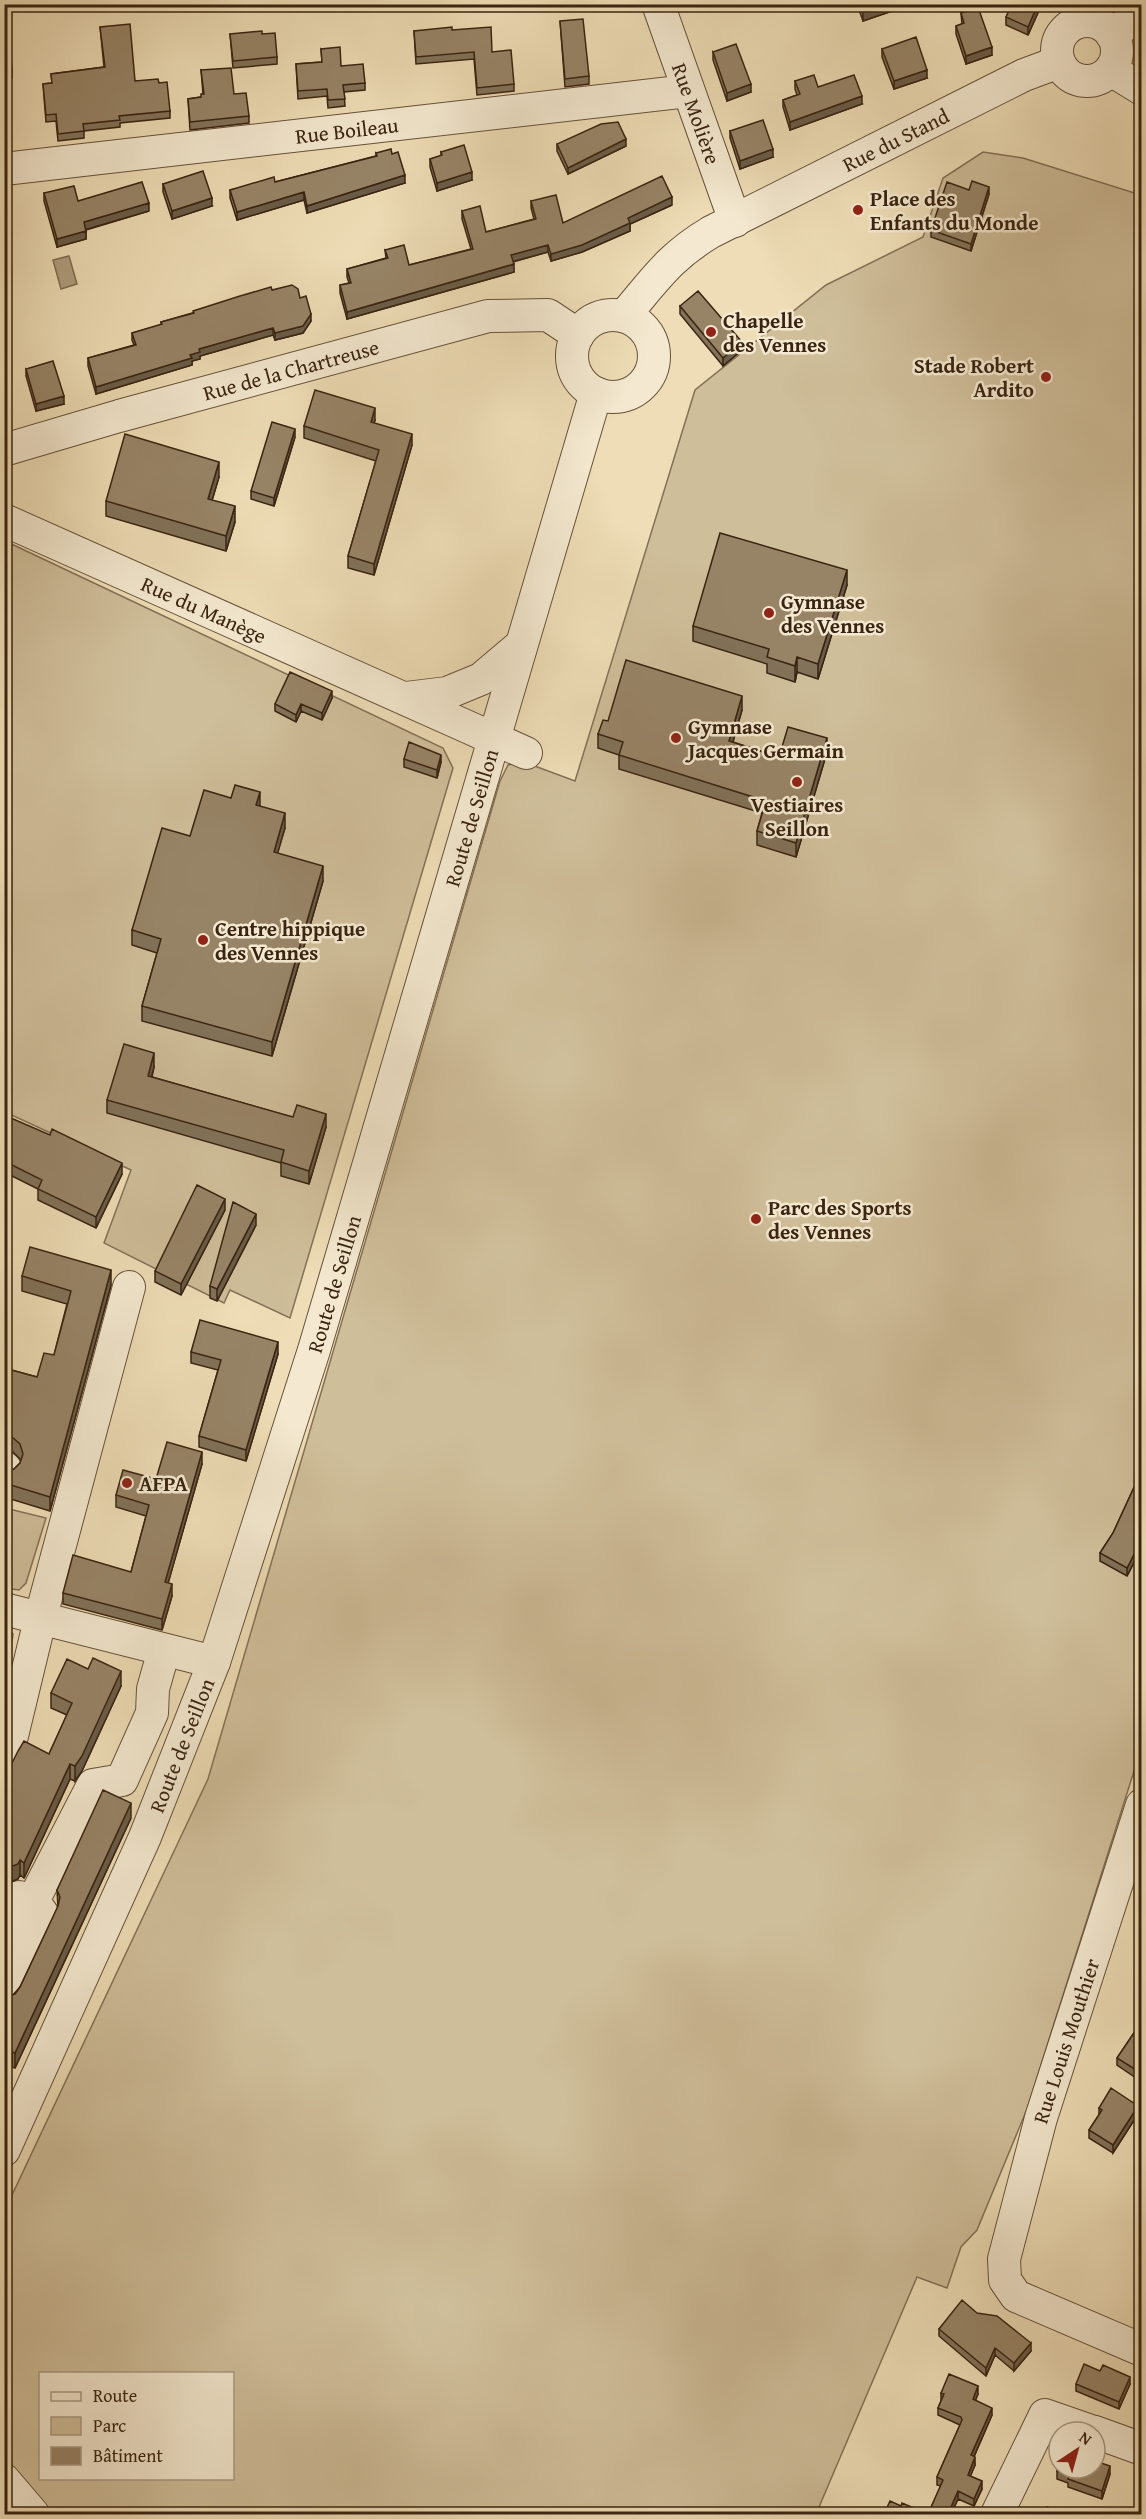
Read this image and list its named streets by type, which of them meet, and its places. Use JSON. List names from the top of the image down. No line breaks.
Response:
{"streets":{"street":["Rue Molière","Rue Boileau","Rue du Stand","Rue de la Chartreuse","Rue du Manège","Route de Seillon","Rue Louis Mouthier"]},"crossings":[["Rue Molière","Rue Boileau"],["Rue Molière","Rue du Stand"],["Rue de la Chartreuse","Route de Seillon"],["Rue du Manège","Route de Seillon"]],"places":["Place des Enfants du Monde","Chapelle des Vennes","Stade Robert Ardito","Gymnase des Vennes","Gymnase Jacques Germain","Vestiaires Seillon","Centre hippique des Vennes","Parc des Sports des Vennes","AFPA"],"legend":["Route","Parc","Bâtiment"],"north":"top right"}
